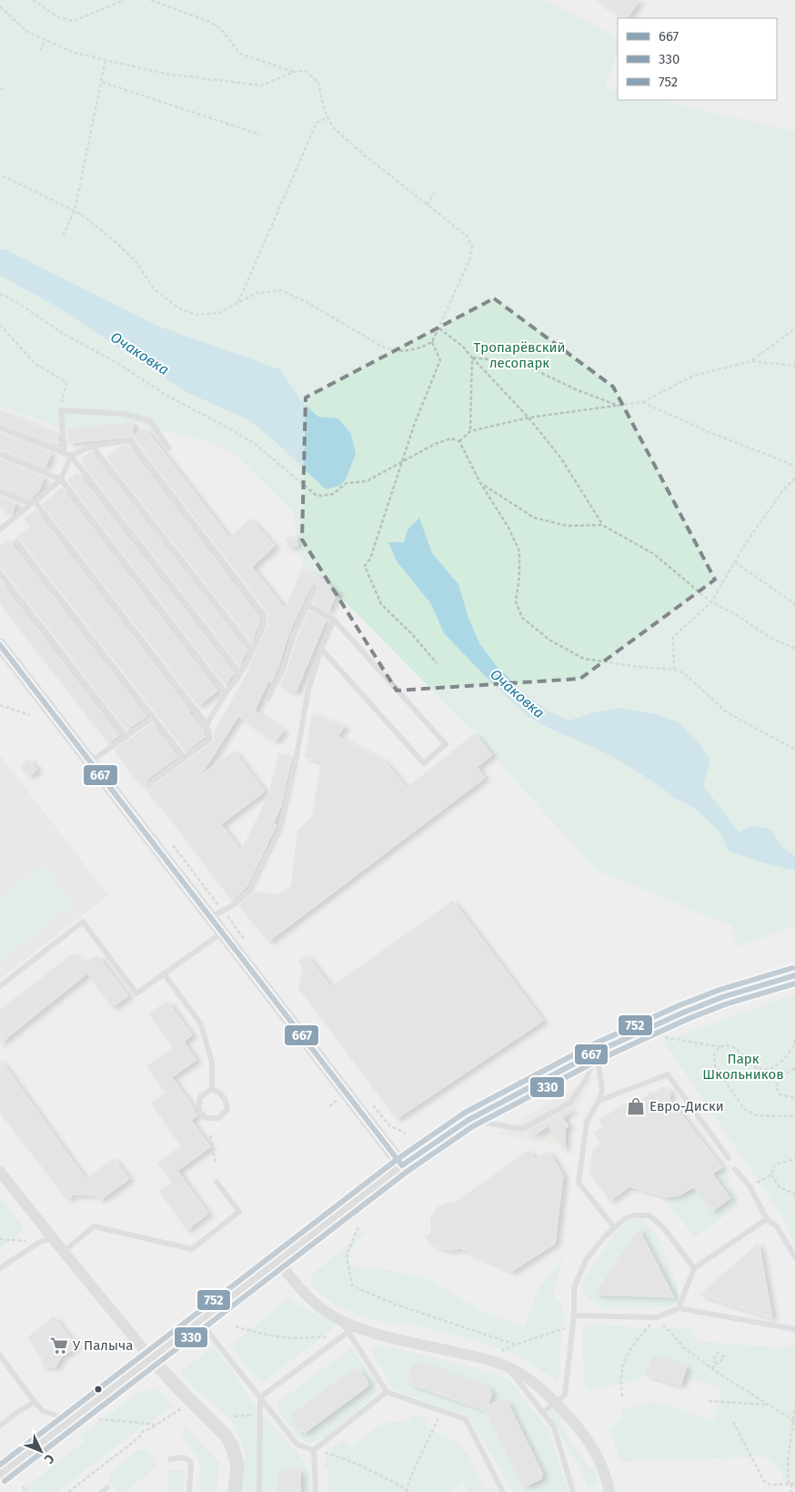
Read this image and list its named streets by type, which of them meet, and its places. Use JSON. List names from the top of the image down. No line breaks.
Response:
{"water":["Очаковка"],"parks":["Тропарёвский лесопарк","Парк Школьников"],"places":{"shop":["Евро-Диски"],"supermarket":["У Палыча"]},"lines":["transit line 667","transit line 752","transit line 330"],"legend":["667","330","752"],"north":"bottom right"}
